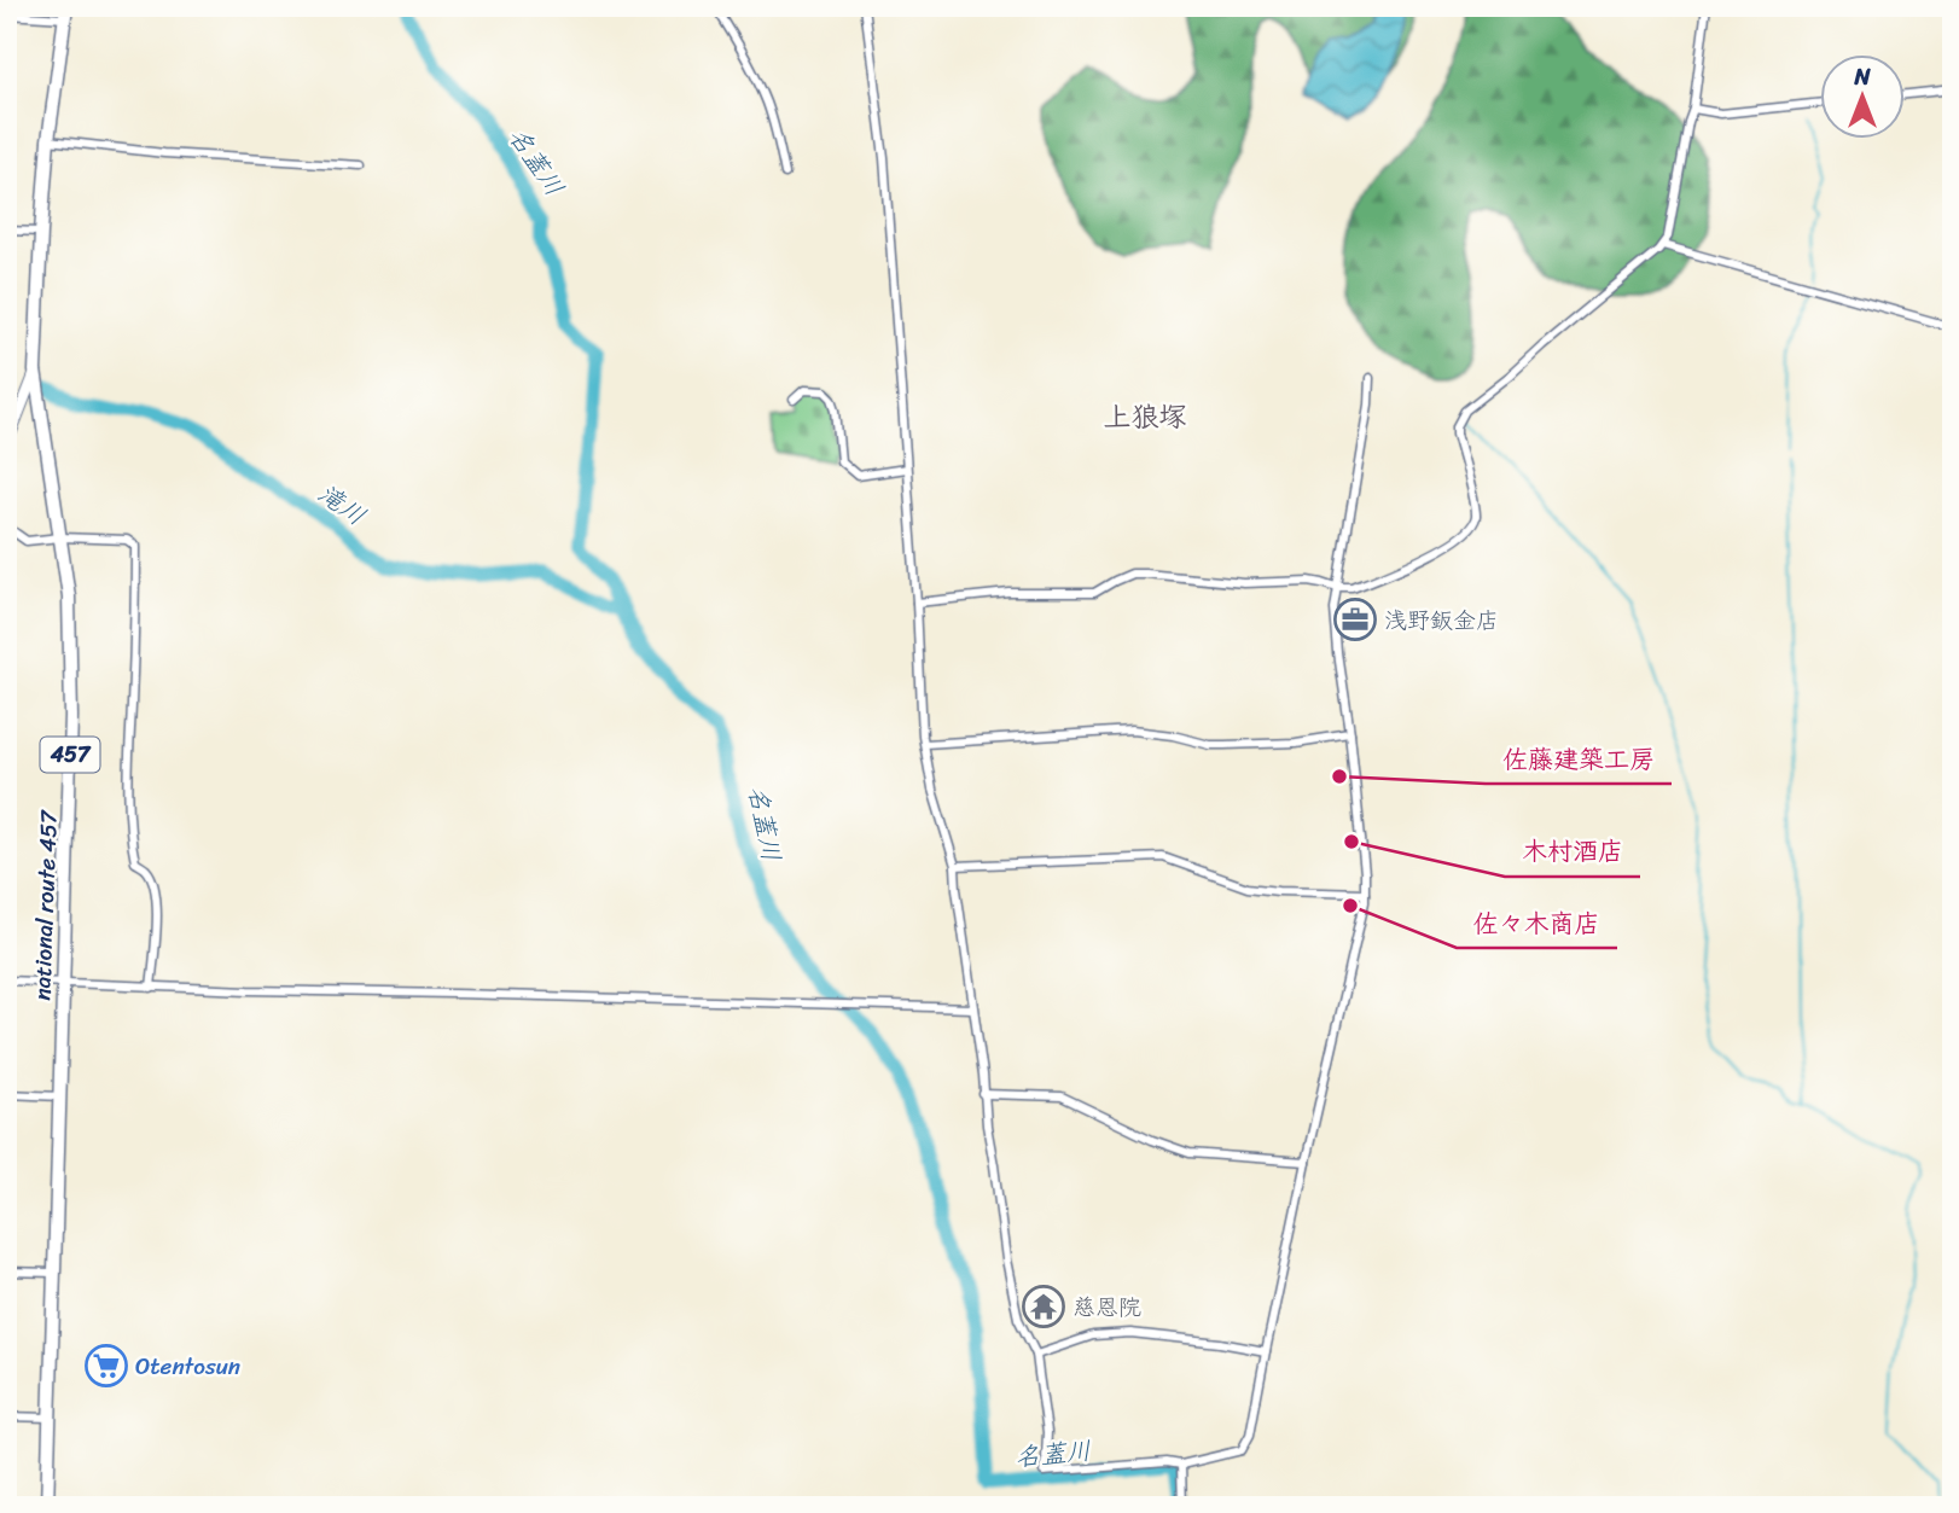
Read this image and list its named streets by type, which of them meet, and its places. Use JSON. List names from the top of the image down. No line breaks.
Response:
{"streets":{"highway":["457","national route 457"]},"districts":["上狼塚"],"water":["名蓋川","滝川"],"places":{"office":["浅野鈑金店"],"other":["佐藤建築工房","木村酒店","佐々木商店"],"temple":["慈恩院"],"supermarket":["Otentosun"]},"north":"top"}
